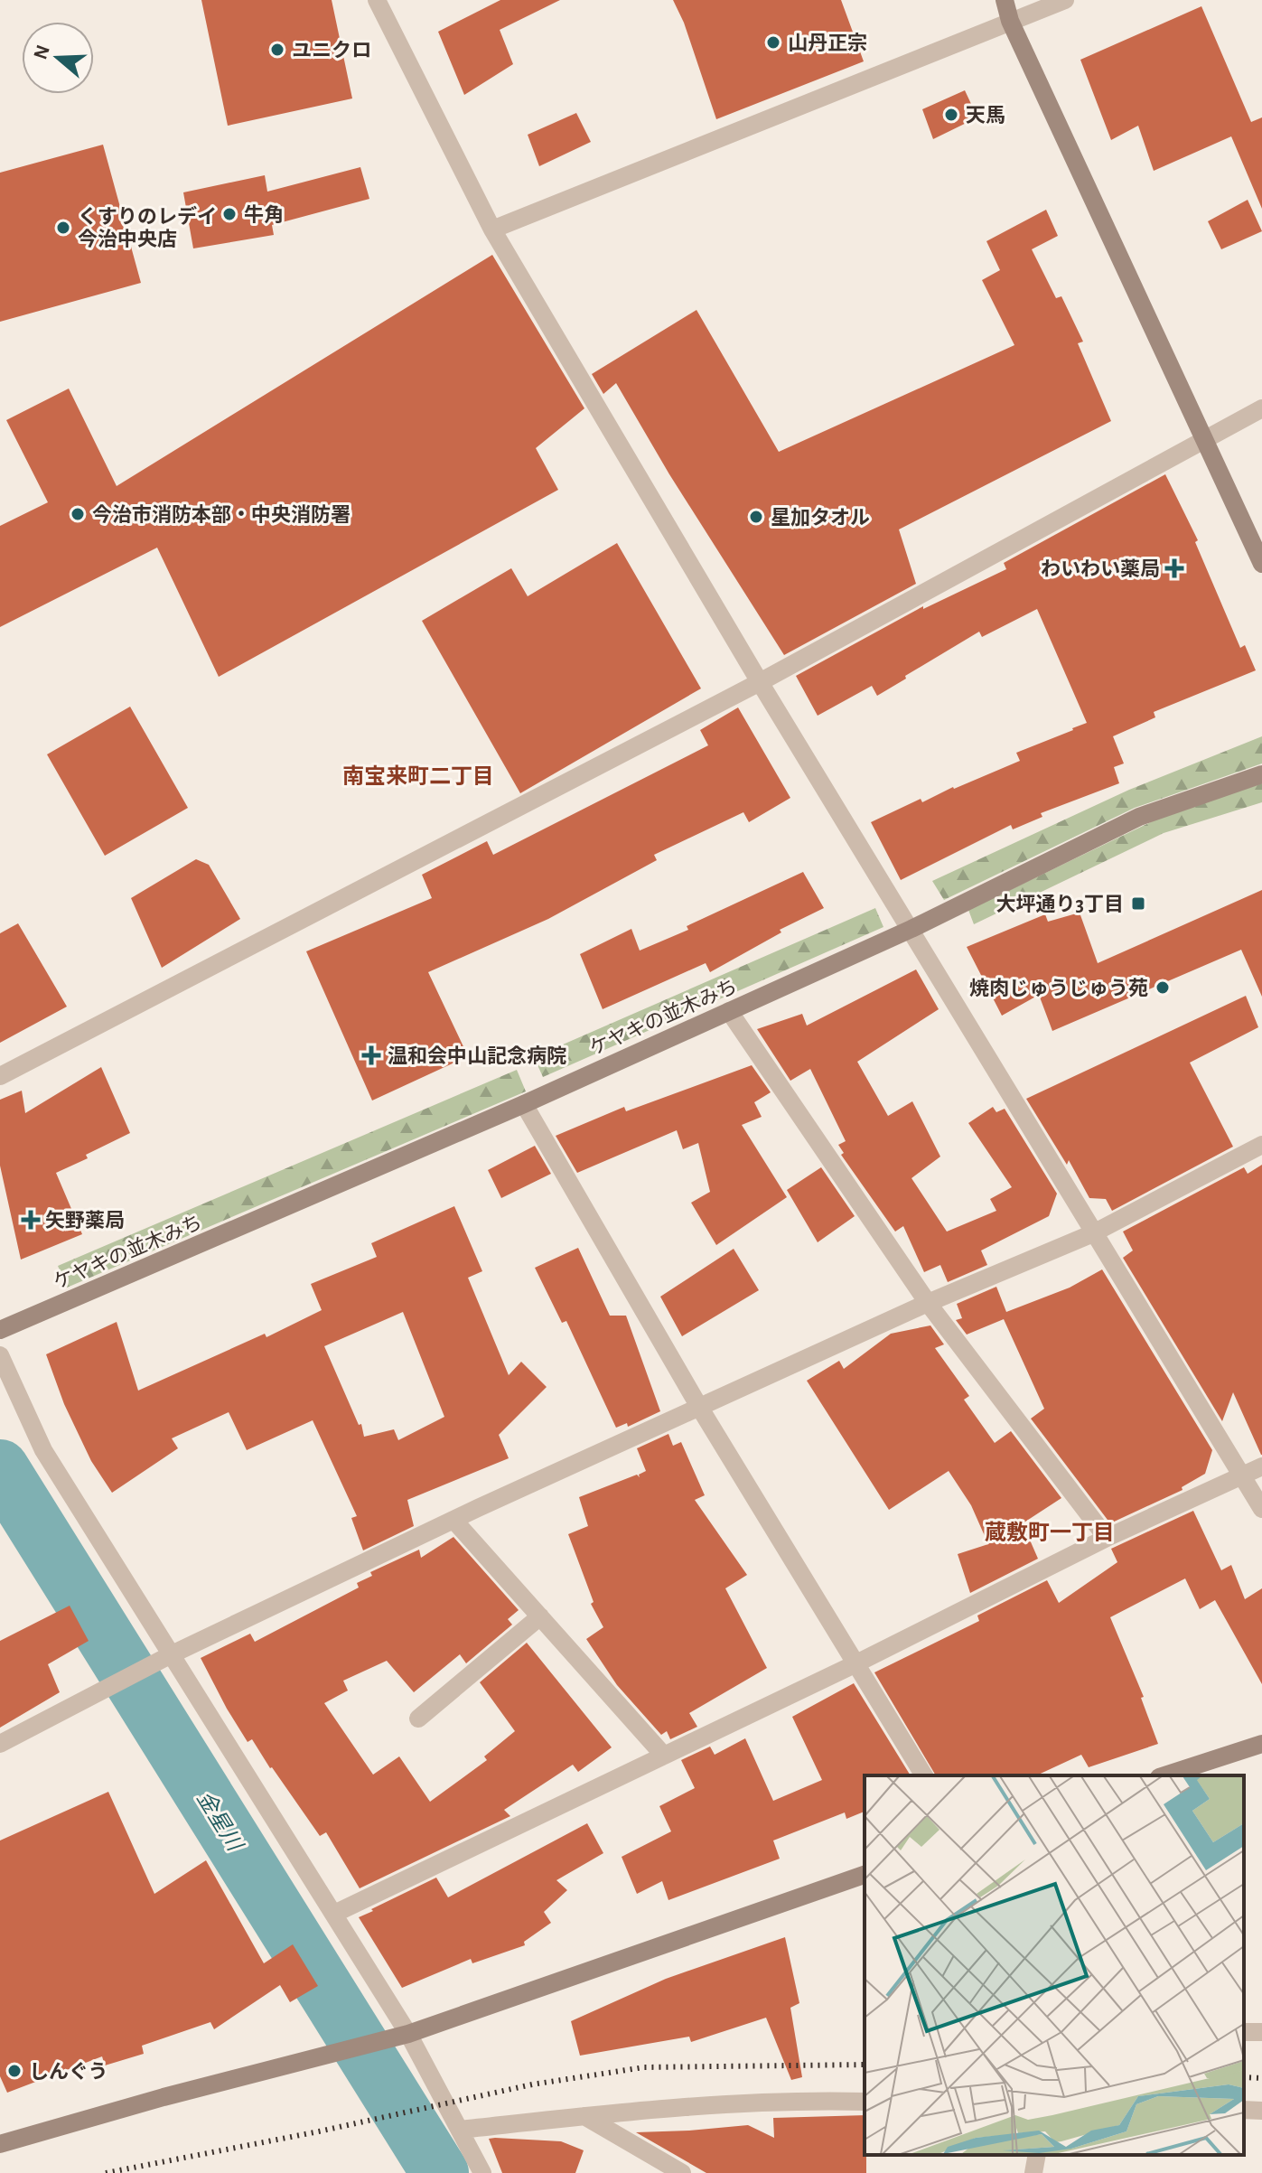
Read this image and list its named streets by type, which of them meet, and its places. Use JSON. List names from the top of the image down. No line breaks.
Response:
{"streets":{"street":["ケヤキの並木みち"]},"districts":["南宝来町二丁目","蔵敷町一丁目"],"water":["金星川"],"places":{"other":["山丹正宗","ユニクロ","天馬","牛角","くすりのレデイ 今治中央店","今治市消防本部・中央消防署","星加タオル","焼肉じゅうじゅう苑","しんぐう"],"health":["わいわい薬局","温和会中山記念病院","矢野薬局"],"transit":["大坪通り3丁目"]},"north":"left"}
